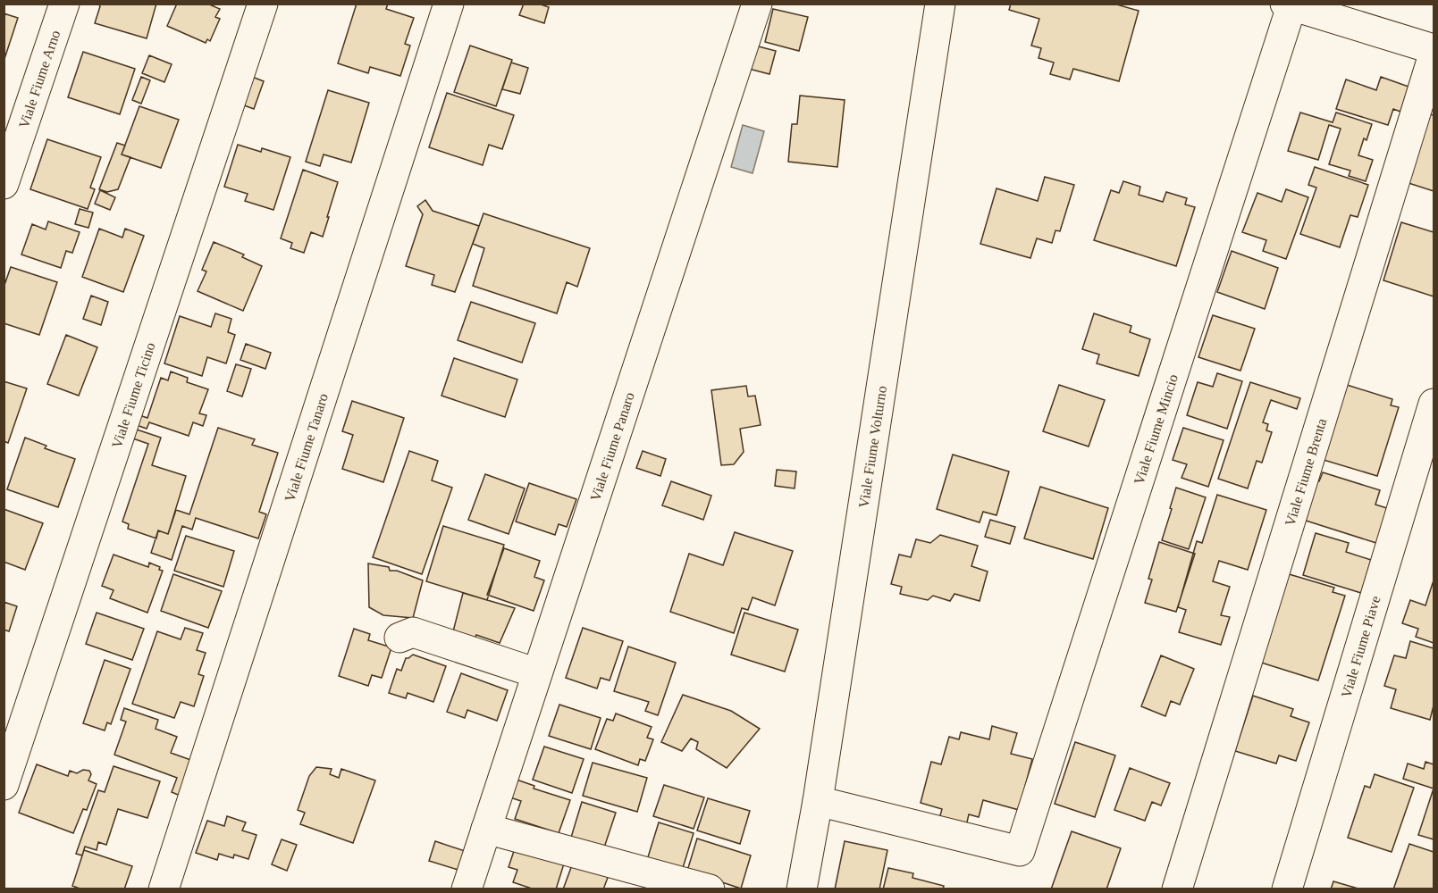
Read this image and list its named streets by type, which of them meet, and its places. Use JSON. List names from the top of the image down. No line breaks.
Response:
{"streets":{"street":["Viale Fiume Arno","Viale Fiume Ticino","Viale Fiume Mincio","Viale Fiume Tanaro","Viale Fiume Panaro","Viale Fiume Volturno","Viale Fiume Brenta","Viale Fiume Piave"]},"crossings":[["Viale Fiume Mincio","Viale Fiume Volturno"]]}
